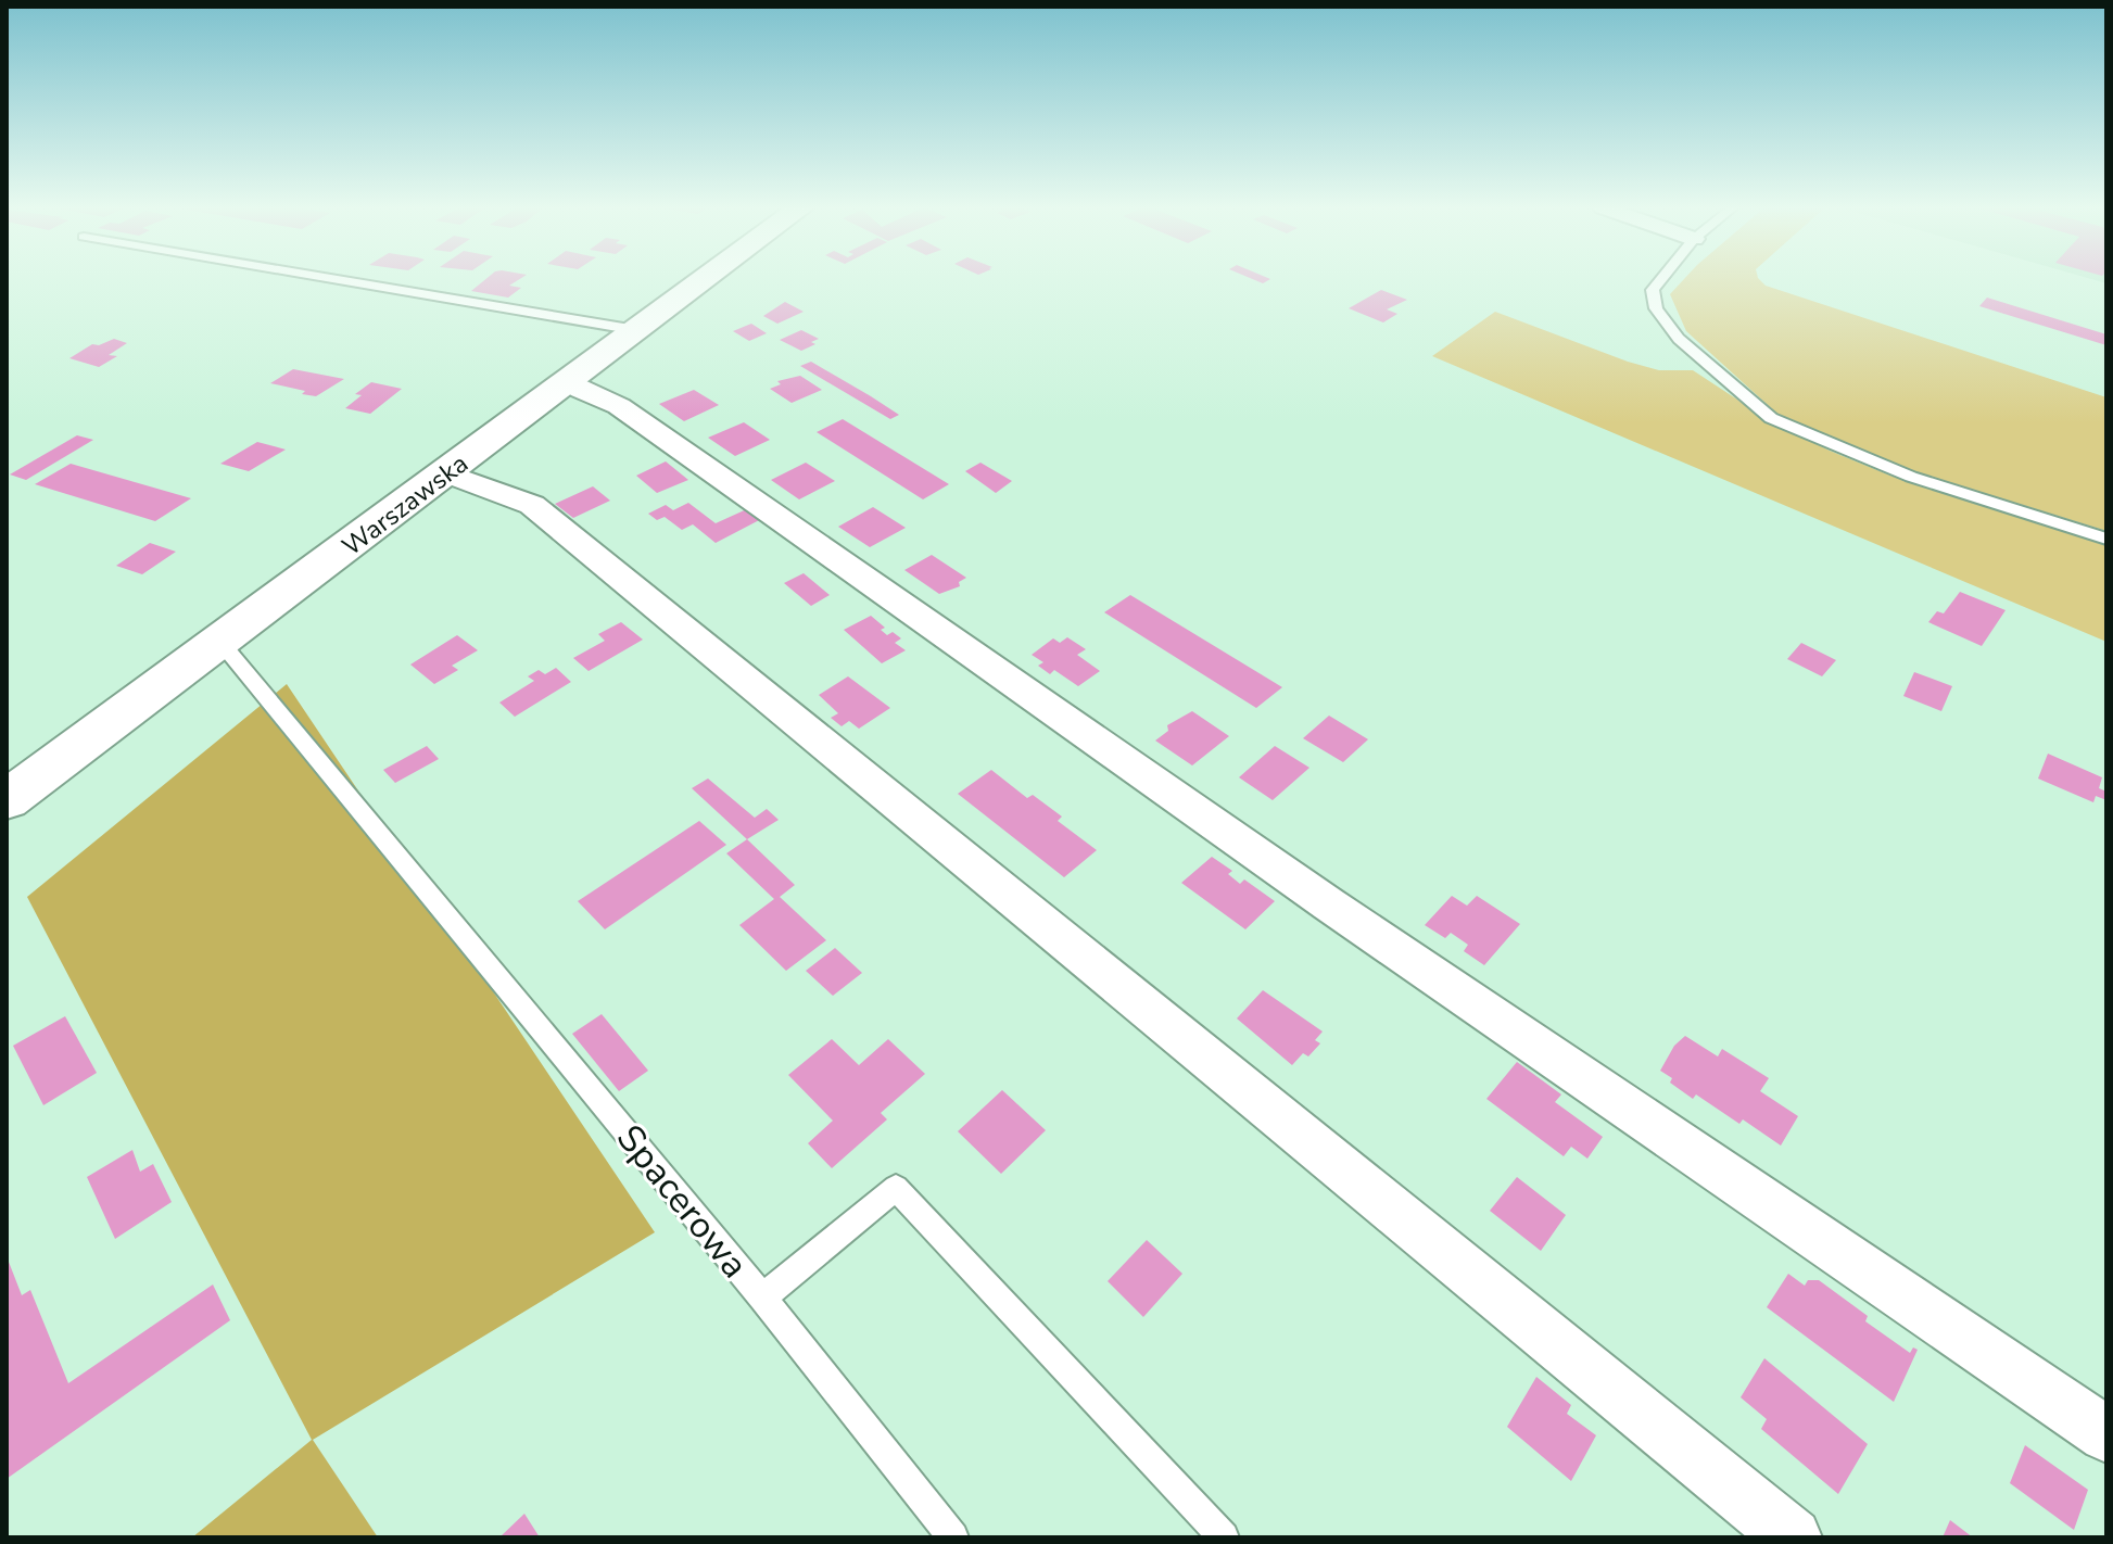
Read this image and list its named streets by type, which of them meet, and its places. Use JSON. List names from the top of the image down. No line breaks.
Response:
{"streets":{"main road":["Warszawska"],"lane":["Spacerowa"]},"crossings":[["Warszawska","Spacerowa"]]}
